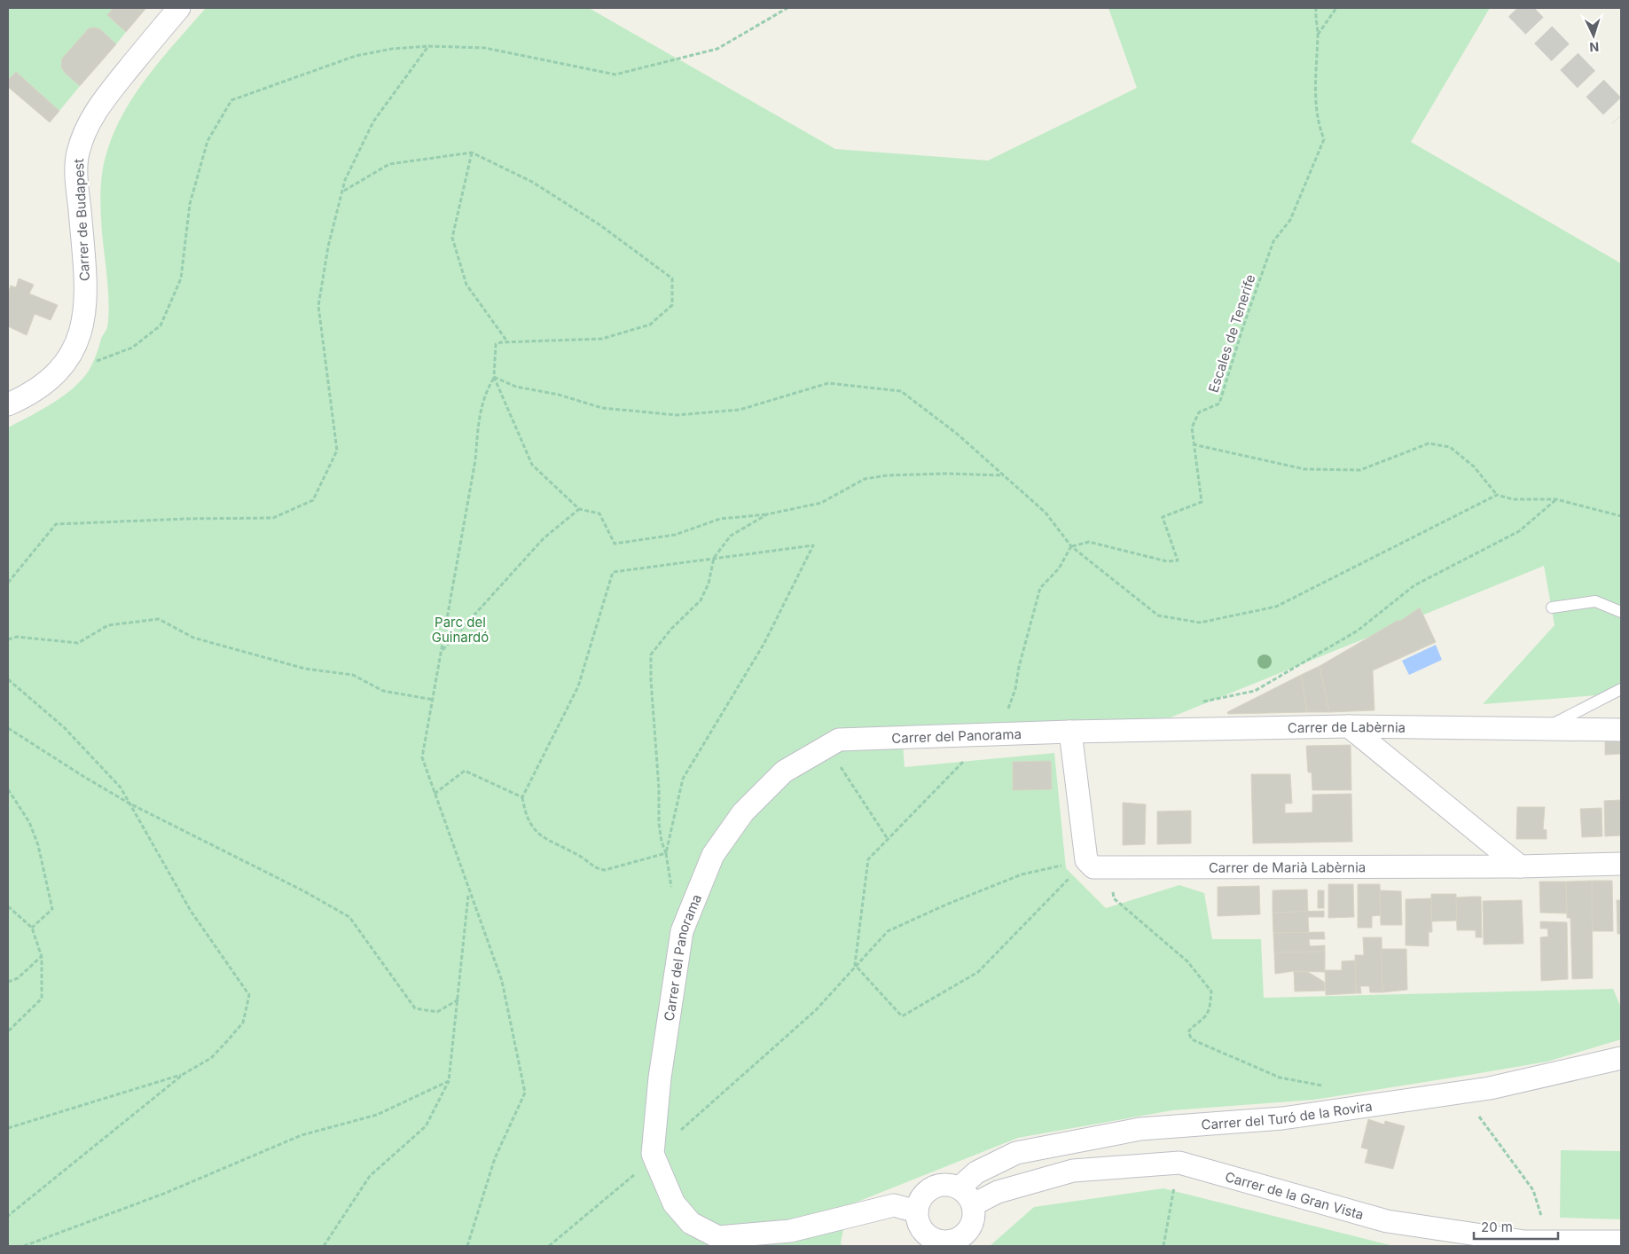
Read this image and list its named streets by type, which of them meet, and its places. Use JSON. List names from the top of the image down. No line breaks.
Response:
{"streets":{"street":["Carrer de Budapest","Carrer de Labèrnia","Carrer del Panorama","Carrer de Marià Labèrnia","Carrer del Turó de la Rovira","Carrer de la Gran Vista"],"path":["Escales de Tenerife"]},"crossings":[["Carrer de Labèrnia","Carrer del Panorama"],["Carrer del Panorama","Carrer del Turó de la Rovira"],["Carrer del Panorama","Carrer de la Gran Vista"],["Carrer del Turó de la Rovira","Carrer de la Gran Vista"]],"parks":["Parc del Guinardó"],"scale_bar":"20 m","north":"bottom"}
